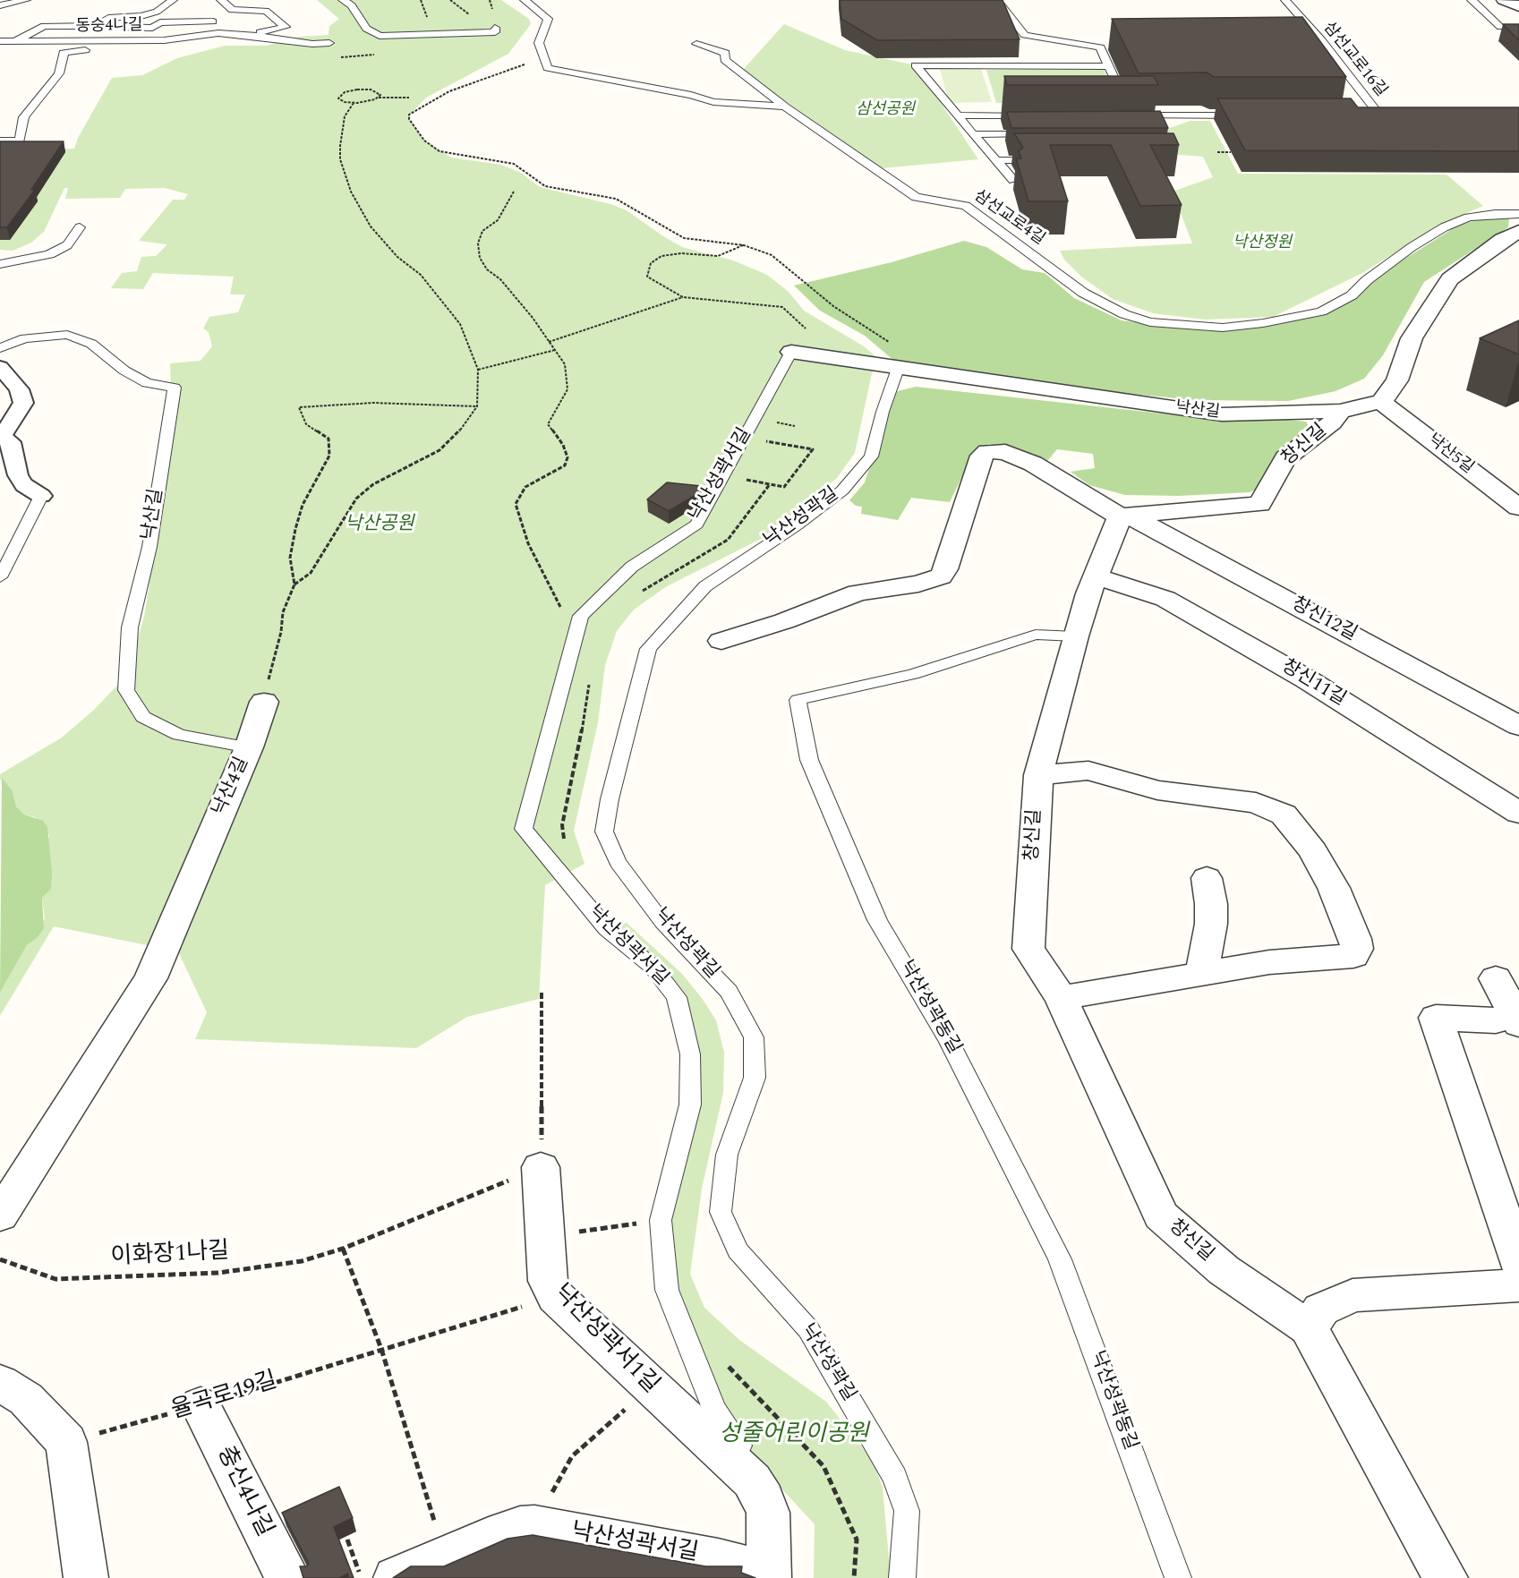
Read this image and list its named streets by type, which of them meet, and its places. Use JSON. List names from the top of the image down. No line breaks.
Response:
{"streets":{"street":["낙산길","창신길","낙산5길","낙산성곽서길","창신12길","창신11길","낙산4길","낙산성곽서1길","충신4나길"],"lane":["동숭4나길","삼선교로16길","삼선교로4길","낙산성곽길","낙산성곽동길"],"path":["이화장1나길","율곡로19길"]},"crossings":[["낙산길","창신길"],["낙산길","낙산5길"],["낙산길","낙산성곽서길"],["낙산길","낙산성곽길"],["낙산길","낙산4길"],["창신길","창신12길"],["창신길","창신11길"],["창신길","낙산성곽동길"],["낙산성곽서길","낙산성곽서1길"],["이화장1나길","낙산성곽서1길"],["낙산성곽서1길","율곡로19길"],["율곡로19길","충신4나길"]],"parks":["삼선공원","낙산정원","낙산공원","성줄어린이공원"]}
